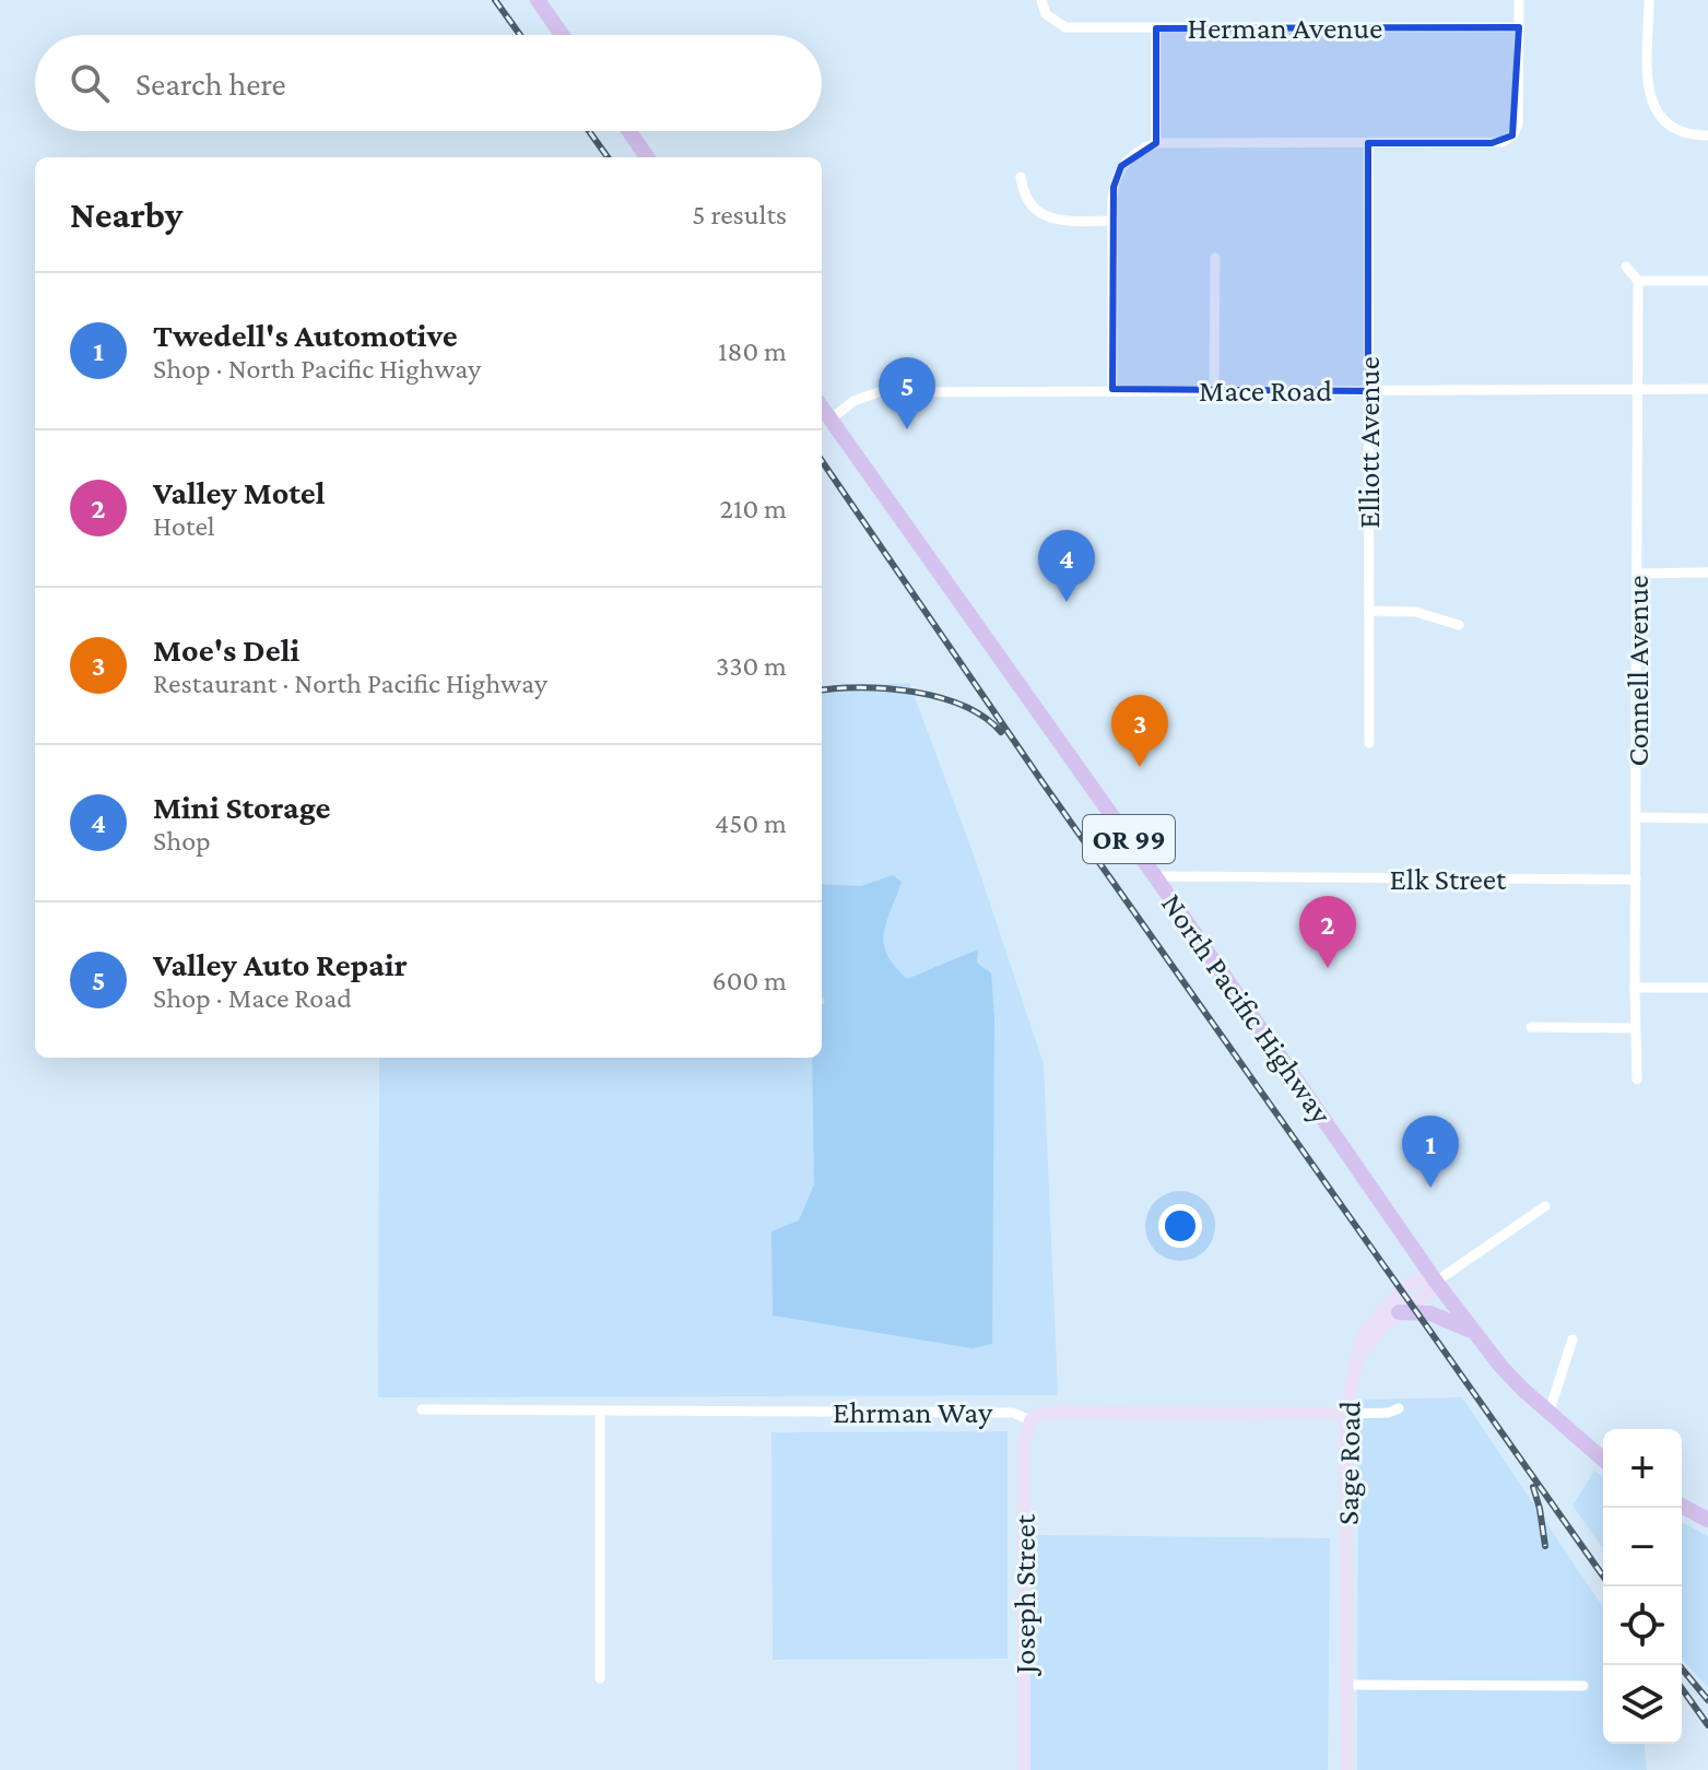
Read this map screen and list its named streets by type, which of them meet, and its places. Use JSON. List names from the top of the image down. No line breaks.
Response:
{"streets":{"main road":["OR 99","North Pacific Highway"],"street":["Herman Avenue","Mace Road","Elliott Avenue","Connell Avenue","Elk Street","Ehrman Way","Sage Road","Joseph Street"]},"crossings":[["Mace Road","Elliott Avenue"],["Mace Road","Connell Avenue"],["Mace Road","North Pacific Highway"],["Connell Avenue","Elk Street"],["Elk Street","North Pacific Highway"],["North Pacific Highway","Sage Road"],["Ehrman Way","Sage Road"],["Ehrman Way","Joseph Street"]],"page":{"search":"Search here","heading":["Nearby","5 results"],"list":[{"mark":"1","name":"Twedell's Automotive","note":"Shop · North Pacific Highway","value":"180 m"},{"mark":"2","name":"Valley Motel","note":"Hotel","value":"210 m"},{"mark":"3","name":"Moe's Deli","note":"Restaurant · North Pacific Highway","value":"330 m"},{"mark":"4","name":"Mini Storage","note":"Shop","value":"450 m"},{"mark":"5","name":"Valley Auto Repair","note":"Shop · Mace Road","value":"600 m"}],"pins":["5","4","3","2","1"],"map_buttons":["+","−"]}}
